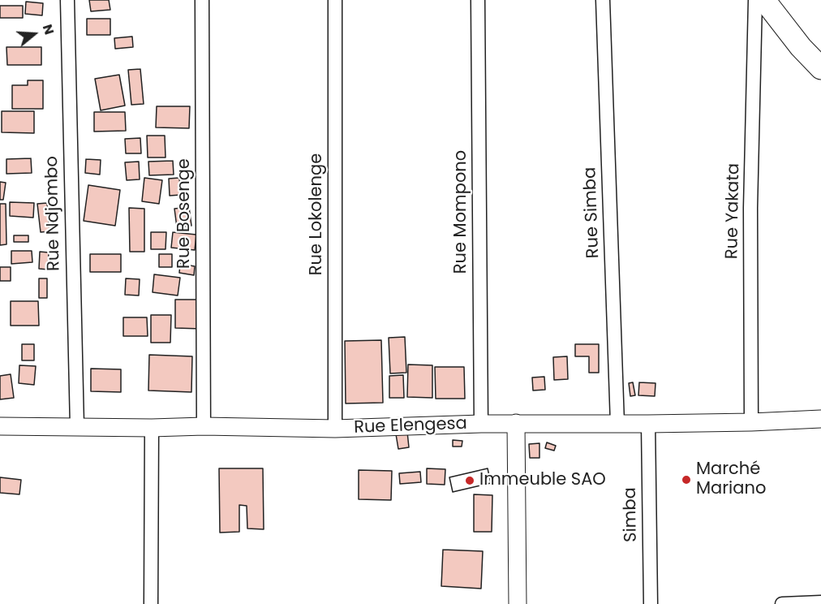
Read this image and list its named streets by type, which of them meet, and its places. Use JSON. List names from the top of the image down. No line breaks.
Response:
{"streets":{"street":["Rue Yakata","Rue Mompono","Rue Simba","Rue Ndjombo","Rue Bosenge","Rue Lokolenge","Rue Elengesa","Simba"]},"crossings":[["Rue Yakata","Rue Elengesa"],["Rue Mompono","Rue Elengesa"],["Rue Simba","Rue Elengesa"],["Rue Ndjombo","Rue Elengesa"],["Rue Bosenge","Rue Elengesa"],["Rue Lokolenge","Rue Elengesa"],["Rue Elengesa","Simba"]],"places":["Marché Mariano","Immeuble SAO"],"north":"right"}
